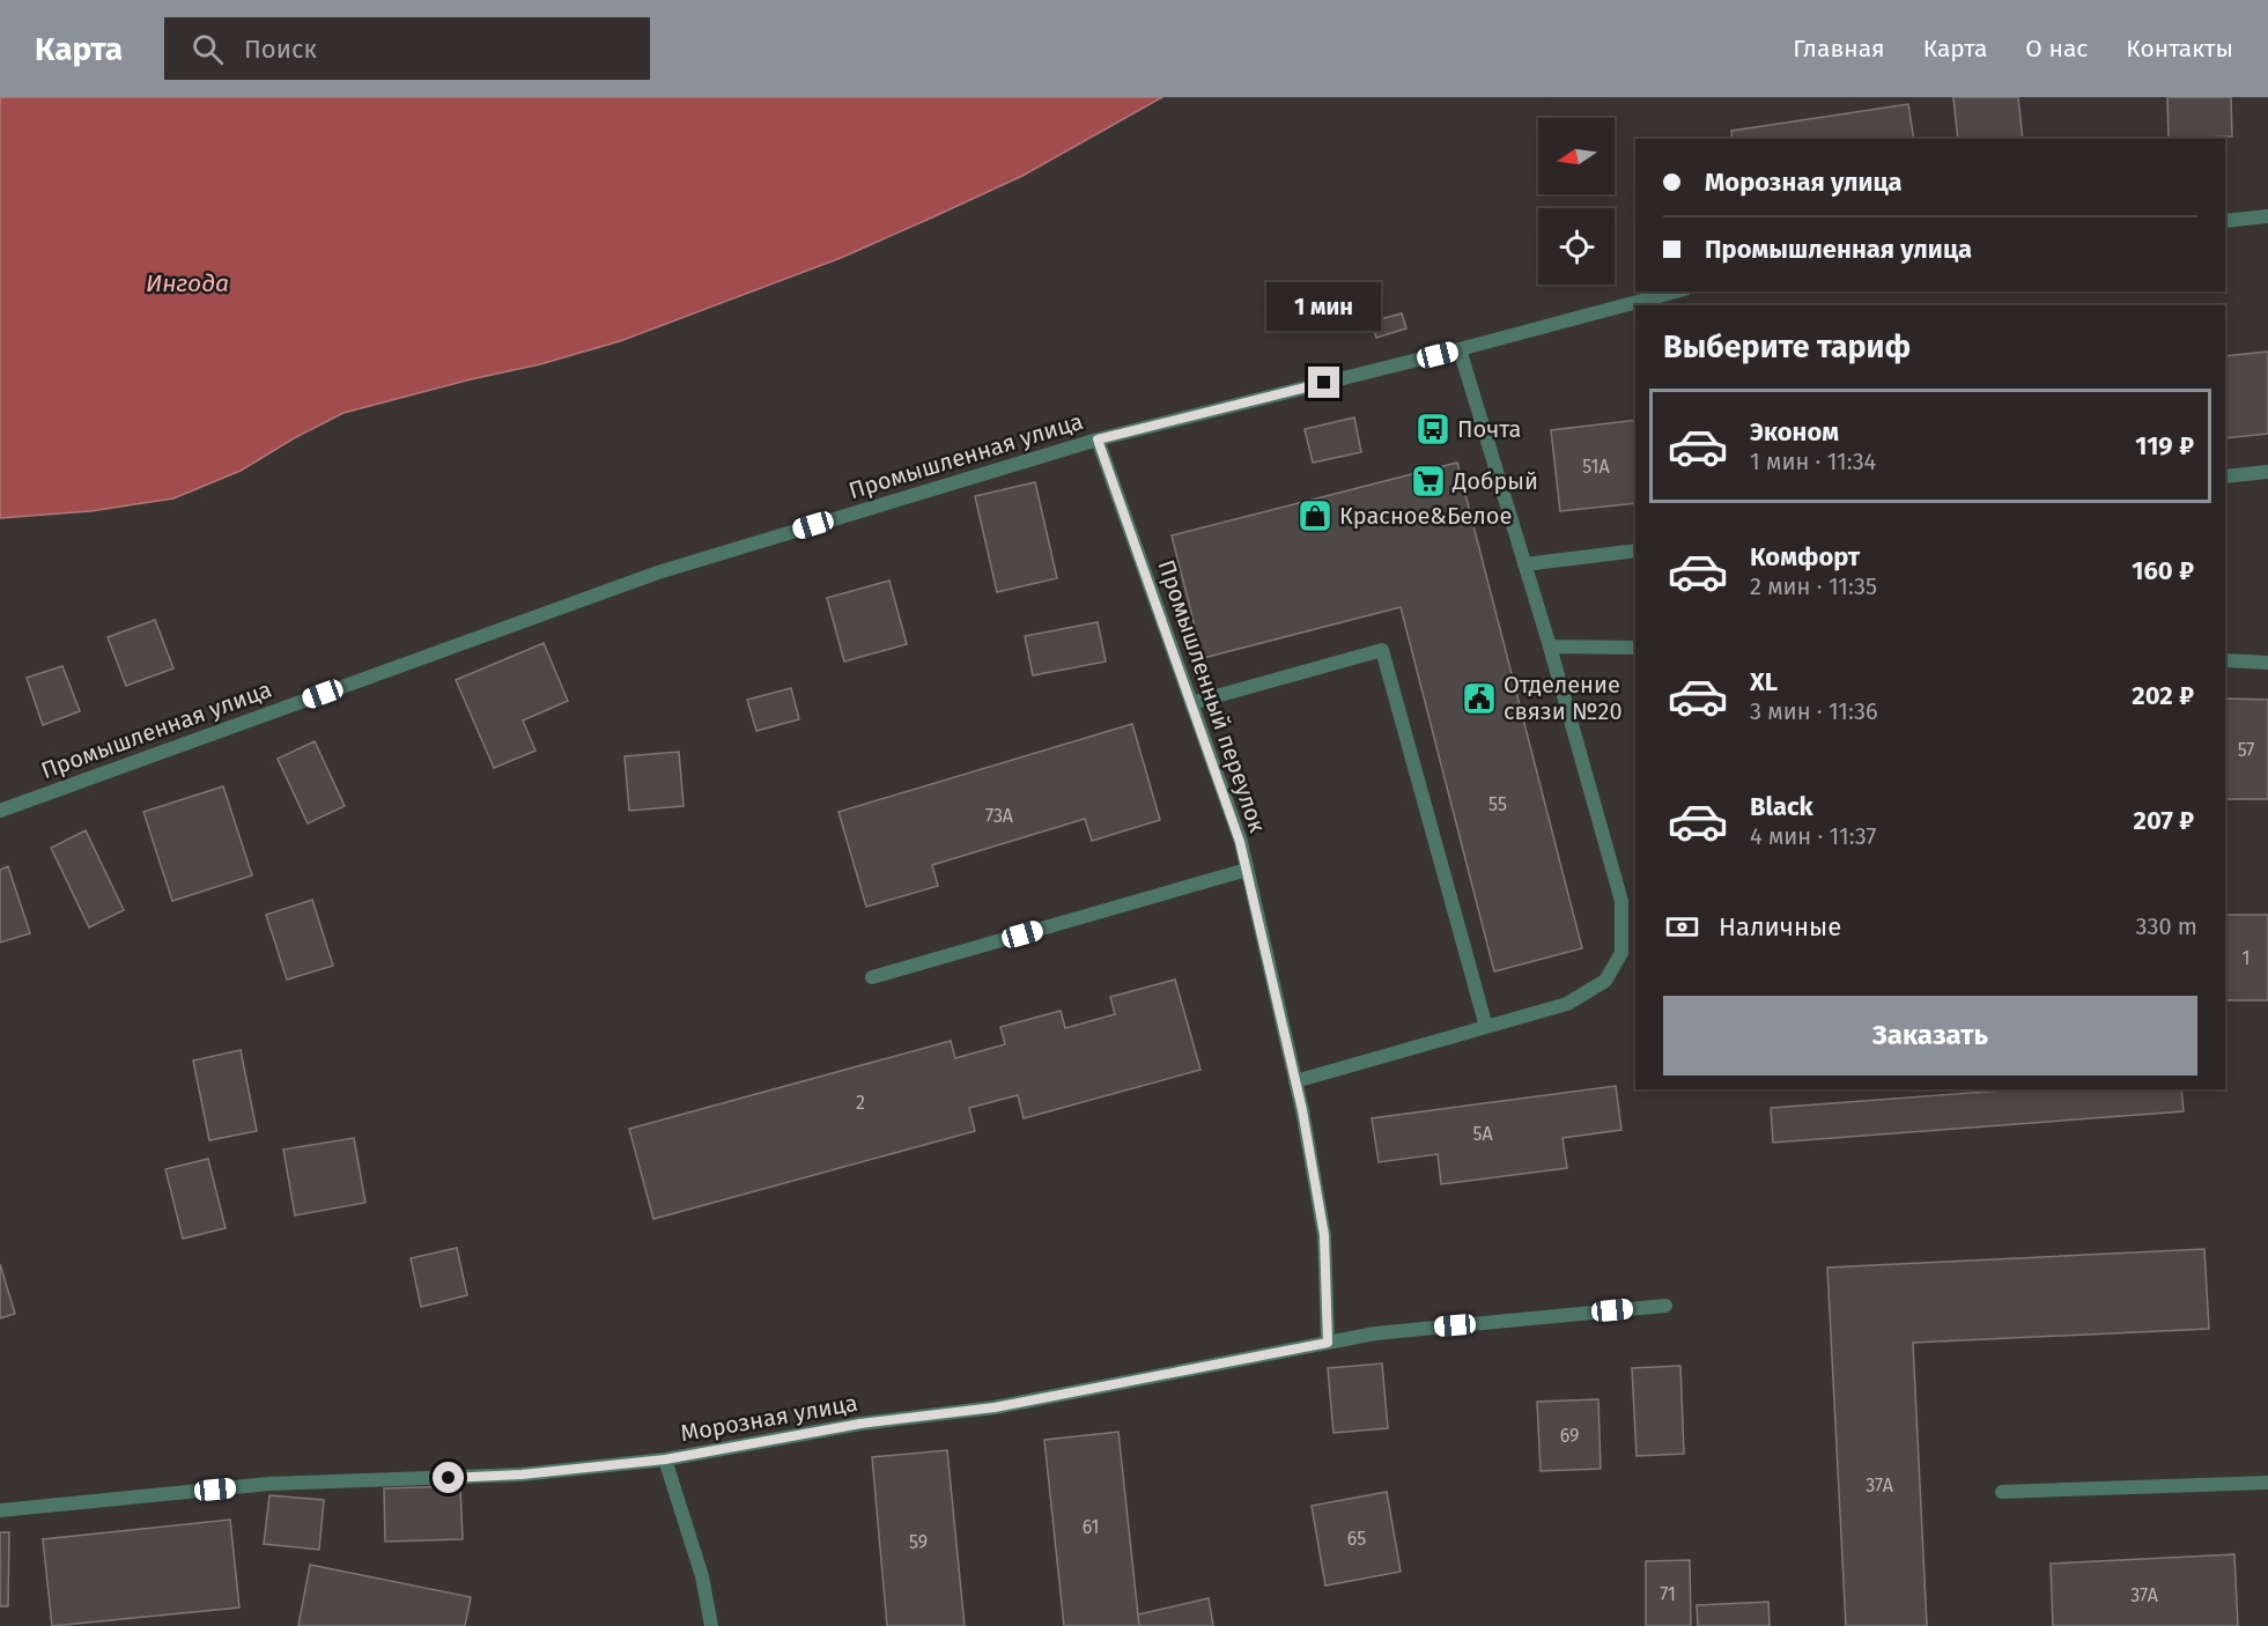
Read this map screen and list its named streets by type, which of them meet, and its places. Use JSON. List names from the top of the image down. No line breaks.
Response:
{"streets":{"street":["Промышленная улица","Промышленный переулок","Морозная улица"]},"crossings":[["Промышленная улица","Промышленный переулок"],["Промышленный переулок","Морозная улица"]],"water":["Ингода"],"places":{"bus stop":["Почта"],"supermarket":["Добрый"],"shop":["Красное&Белое"],"public building":["Отделение связи №20"]},"house_numbers":["51А","57","55","73А","1","2","5А","69","37А","61","65","59","71","37А"],"north":"left","page":{"header":"Карта","search":"Поиск","nav":["Главная","Карта","О нас","Контакты"],"banner":["Морозная улица","Промышленная улица"],"bubble":"1 мин","heading":"Выберите тариф","list":[{"name":"Эконом","note":"1 мин · 11:34","value":"119 ₽"},{"name":"Комфорт","note":"2 мин · 11:35","value":"160 ₽"},{"name":"XL","note":"3 мин · 11:36","value":"202 ₽"},{"name":"Black","note":"4 мин · 11:37","value":"207 ₽"}],"pay":["Наличные","330 m"],"buttons":"Заказать"}}
